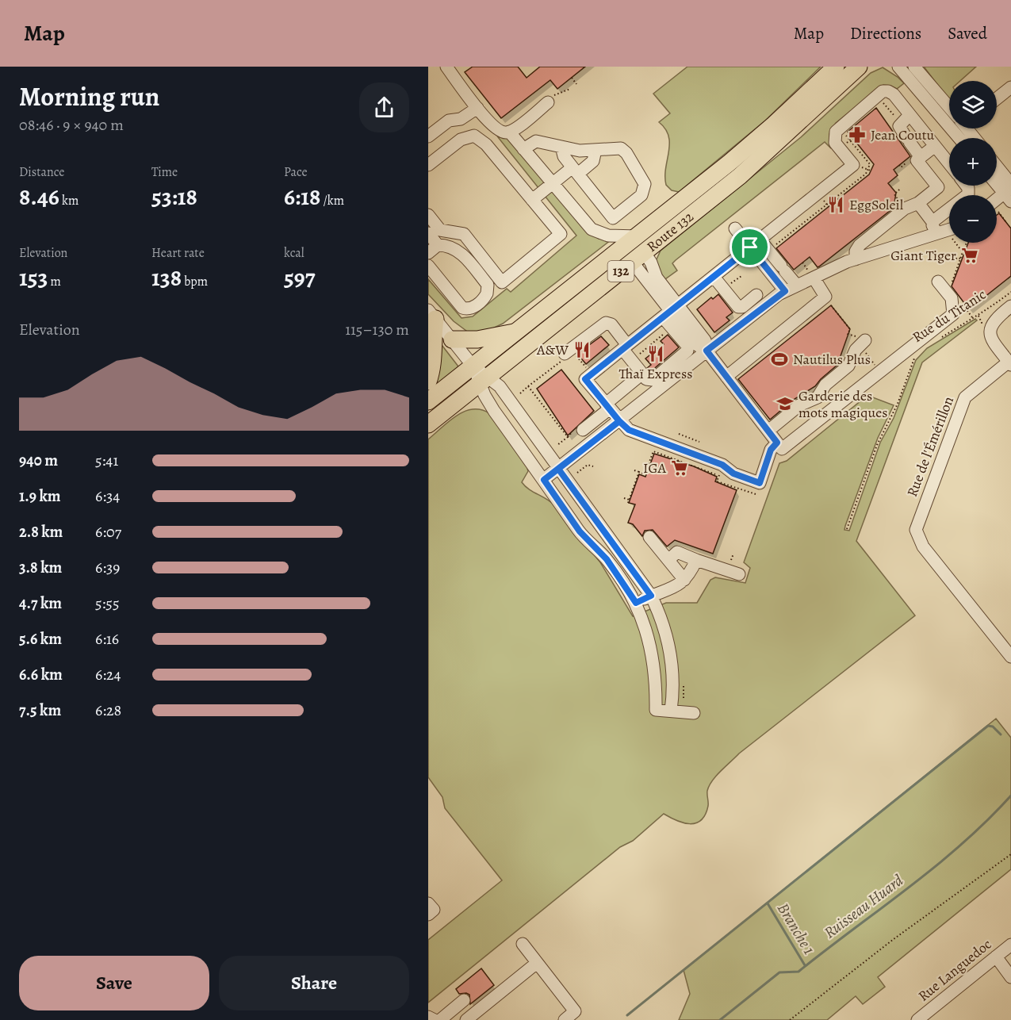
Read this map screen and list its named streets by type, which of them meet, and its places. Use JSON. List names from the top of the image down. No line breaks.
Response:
{"streets":{"highway":["Route 132","132"],"street":["Rue du Titanic","Rue de l'Émérillon","Rue Languedoc"]},"crossings":[["Rue du Titanic","Rue de l'Émérillon"]],"water":["Ruisseau Huard","Branche 1"],"places":{"pharmacy":["Jean Coutu"],"restaurant":["EggSoleil","A&W","Thaï Express"],"supermarket":["Giant Tiger","IGA"],"sports":["Nautilus Plus"],"school or university":["Garderie des mots magiques"]},"page":{"header":"Map","nav":["Map","Directions","Saved"],"heading":["Morning run","08:46 · 9 × 940 m"],"map_buttons":["+","−"],"stats":[["Distance","8.46 km"],["Time","53:18"],["Pace","6:18 /km"],["Elevation","153 m"],["Heart rate","138 bpm"],["kcal","597"]],"chart":["Elevation","115–130 m"],"list":[{"name":"940 m","note":"5:41"},{"name":"1.9 km","note":"6:34"},{"name":"2.8 km","note":"6:07"},{"name":"3.8 km","note":"6:39"},{"name":"4.7 km","note":"5:55"},{"name":"5.6 km","note":"6:16"},{"name":"6.6 km","note":"6:24"},{"name":"7.5 km","note":"6:28"}],"buttons":["Save","Share"]}}
